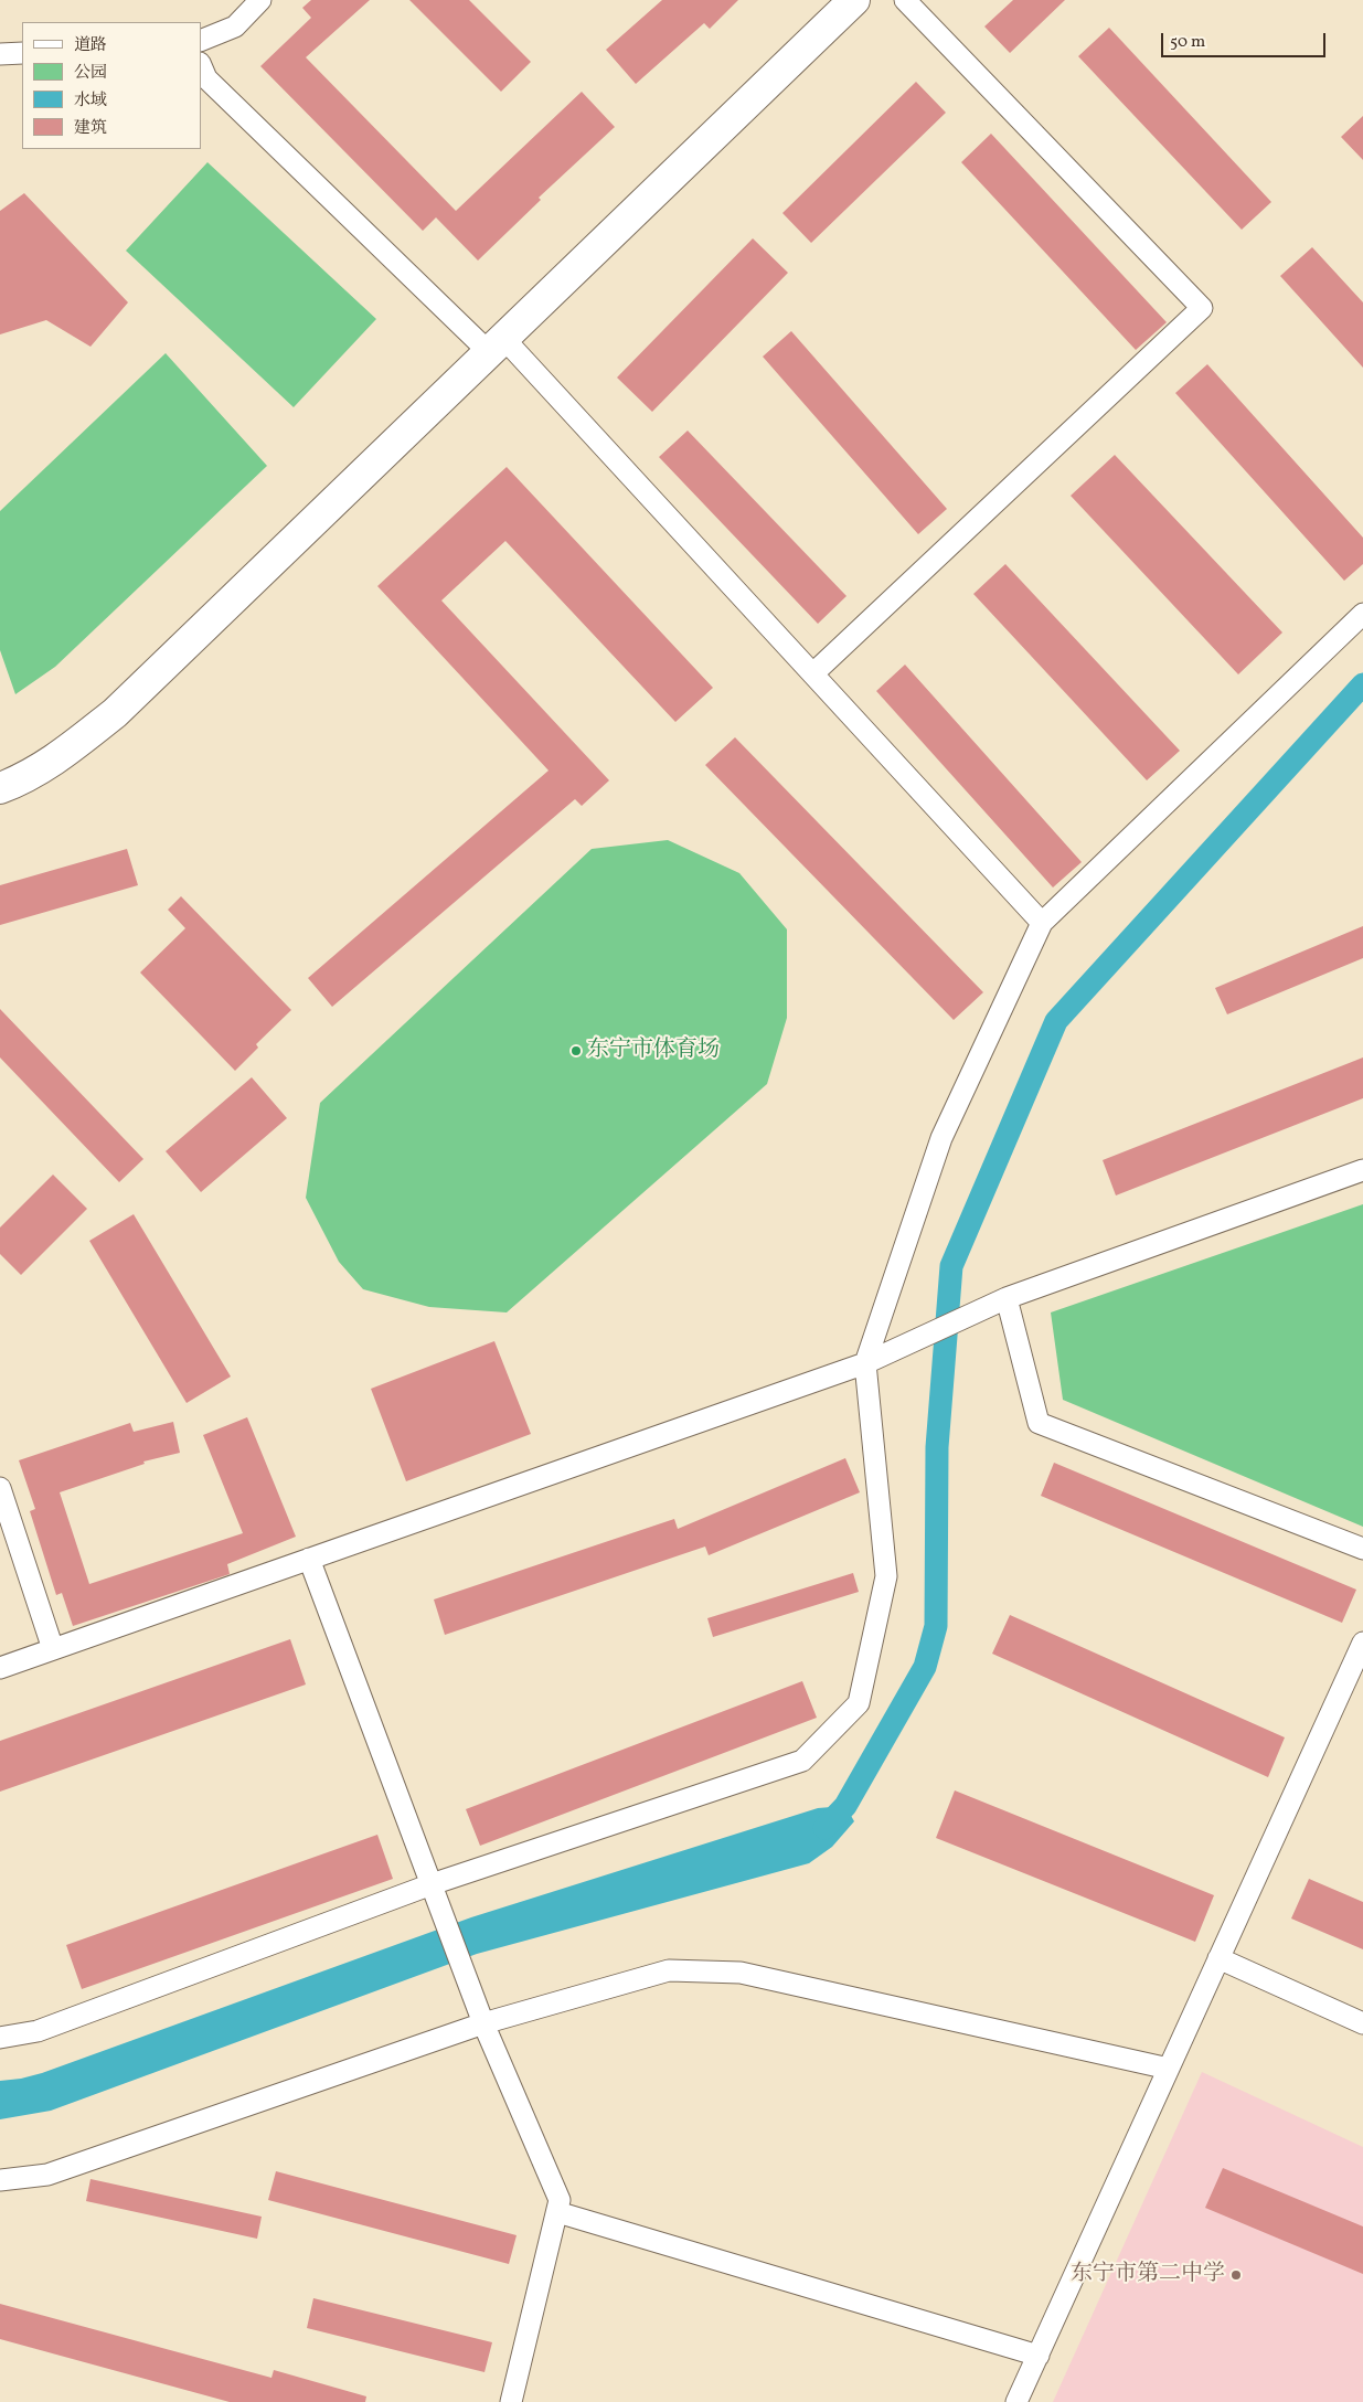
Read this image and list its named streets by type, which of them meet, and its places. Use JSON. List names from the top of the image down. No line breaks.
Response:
{"places":["东宁市体育场","东宁市第二中学"],"legend":["道路","公园","水域","建筑"],"scale_bar":"50 m"}
